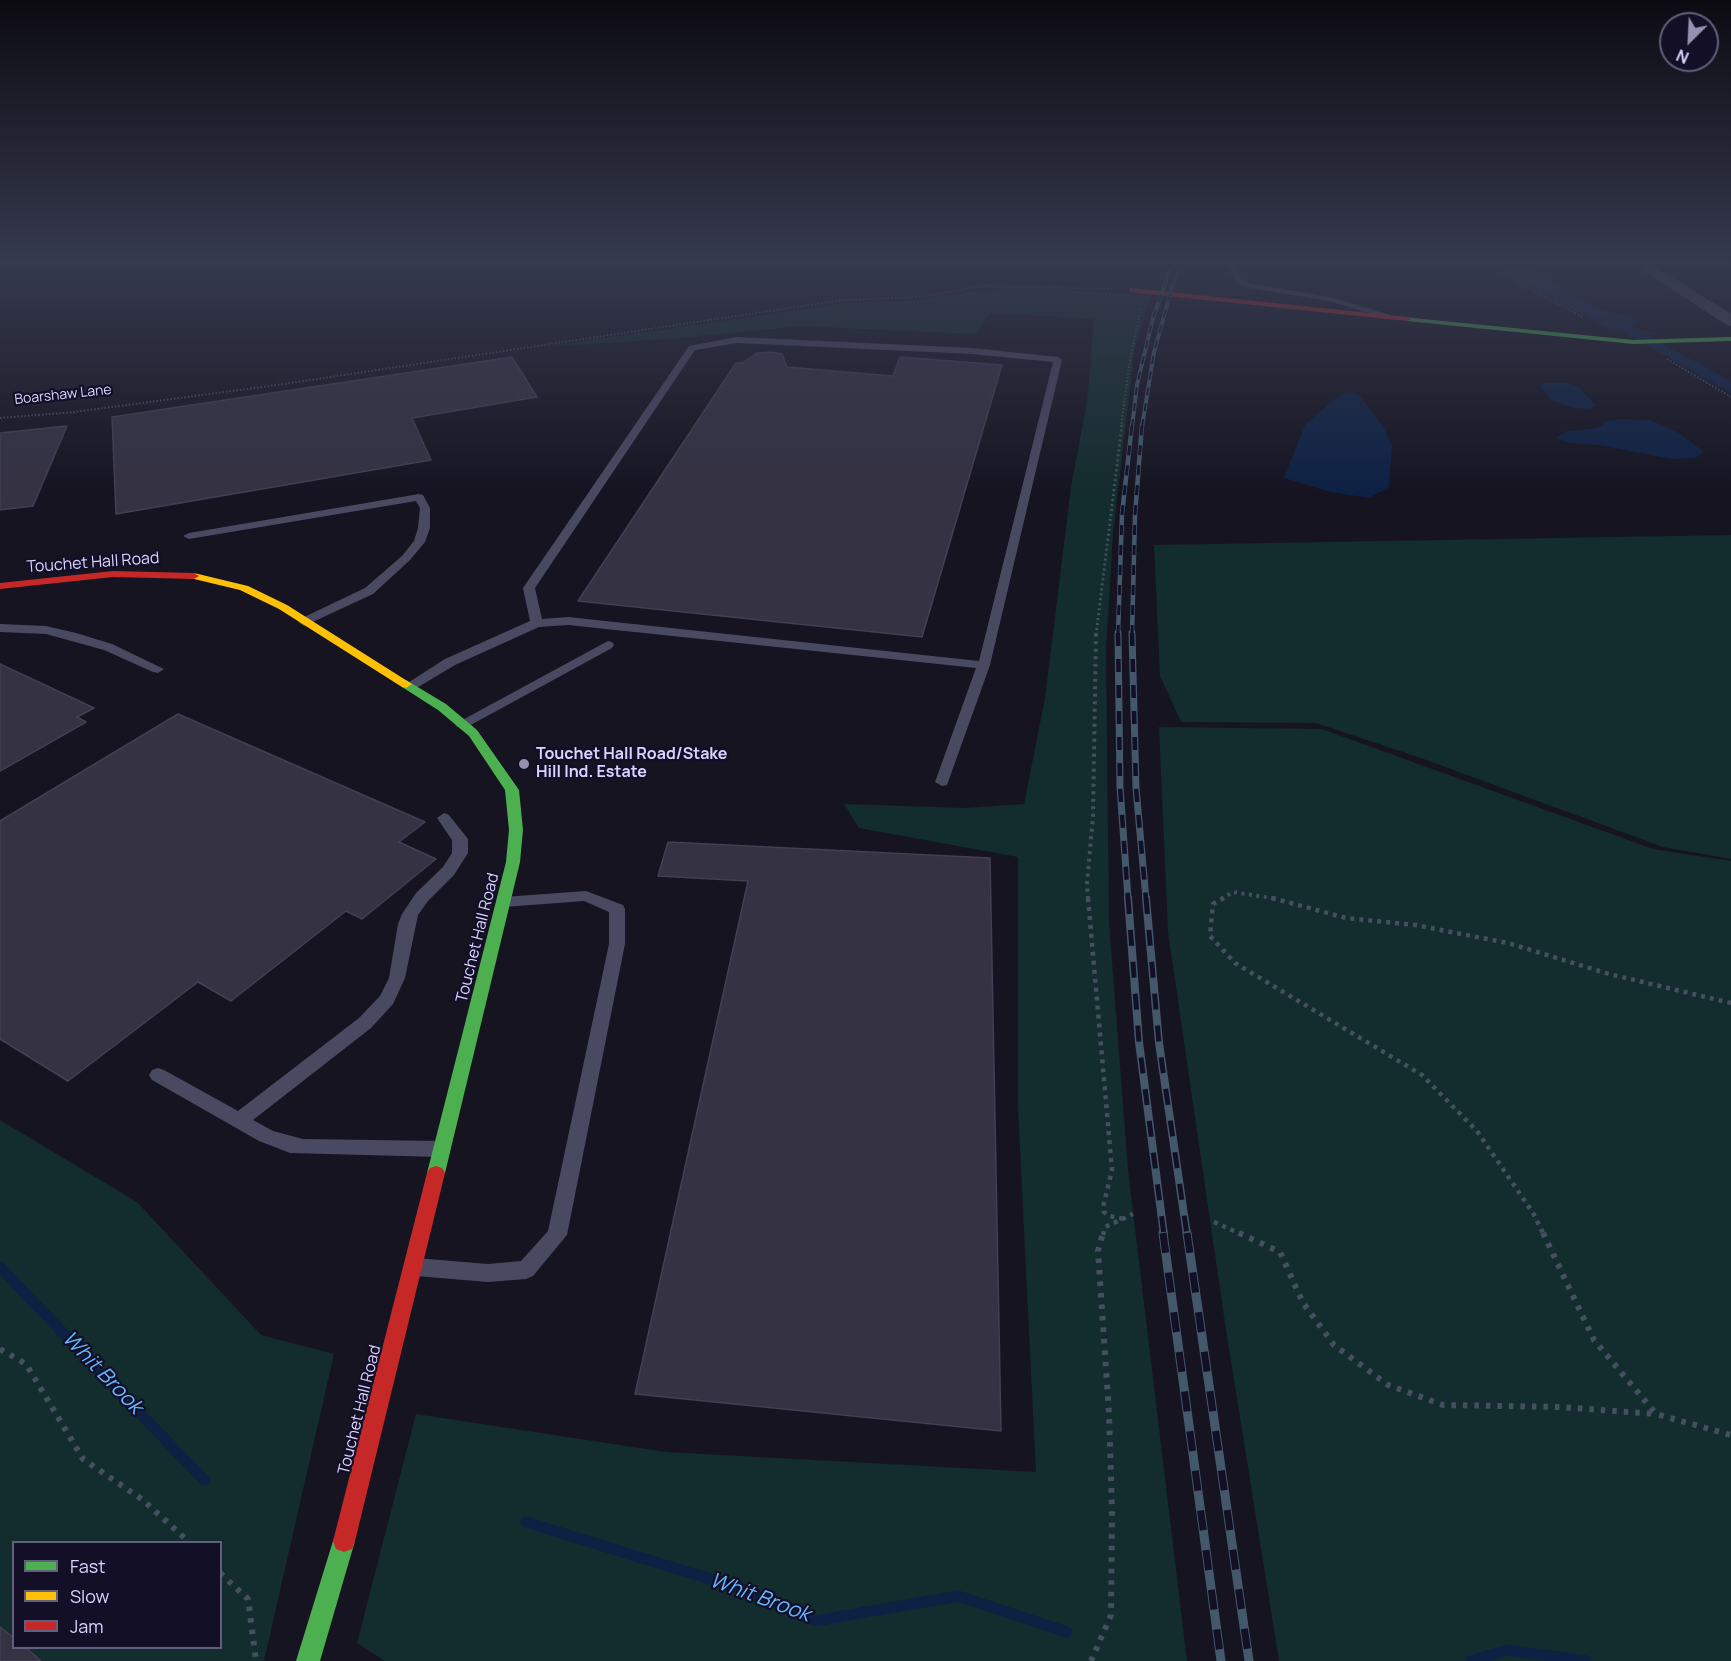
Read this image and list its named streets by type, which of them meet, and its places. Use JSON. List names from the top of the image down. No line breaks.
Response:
{"streets":{"street":["Touchet Hall Road"],"path":["Boarshaw Lane"]},"water":["Whit Brook"],"places":["Touchet Hall Road/Stake Hill Ind. Estate"],"legend":["Fast","Slow","Jam"],"north":"bottom left"}
